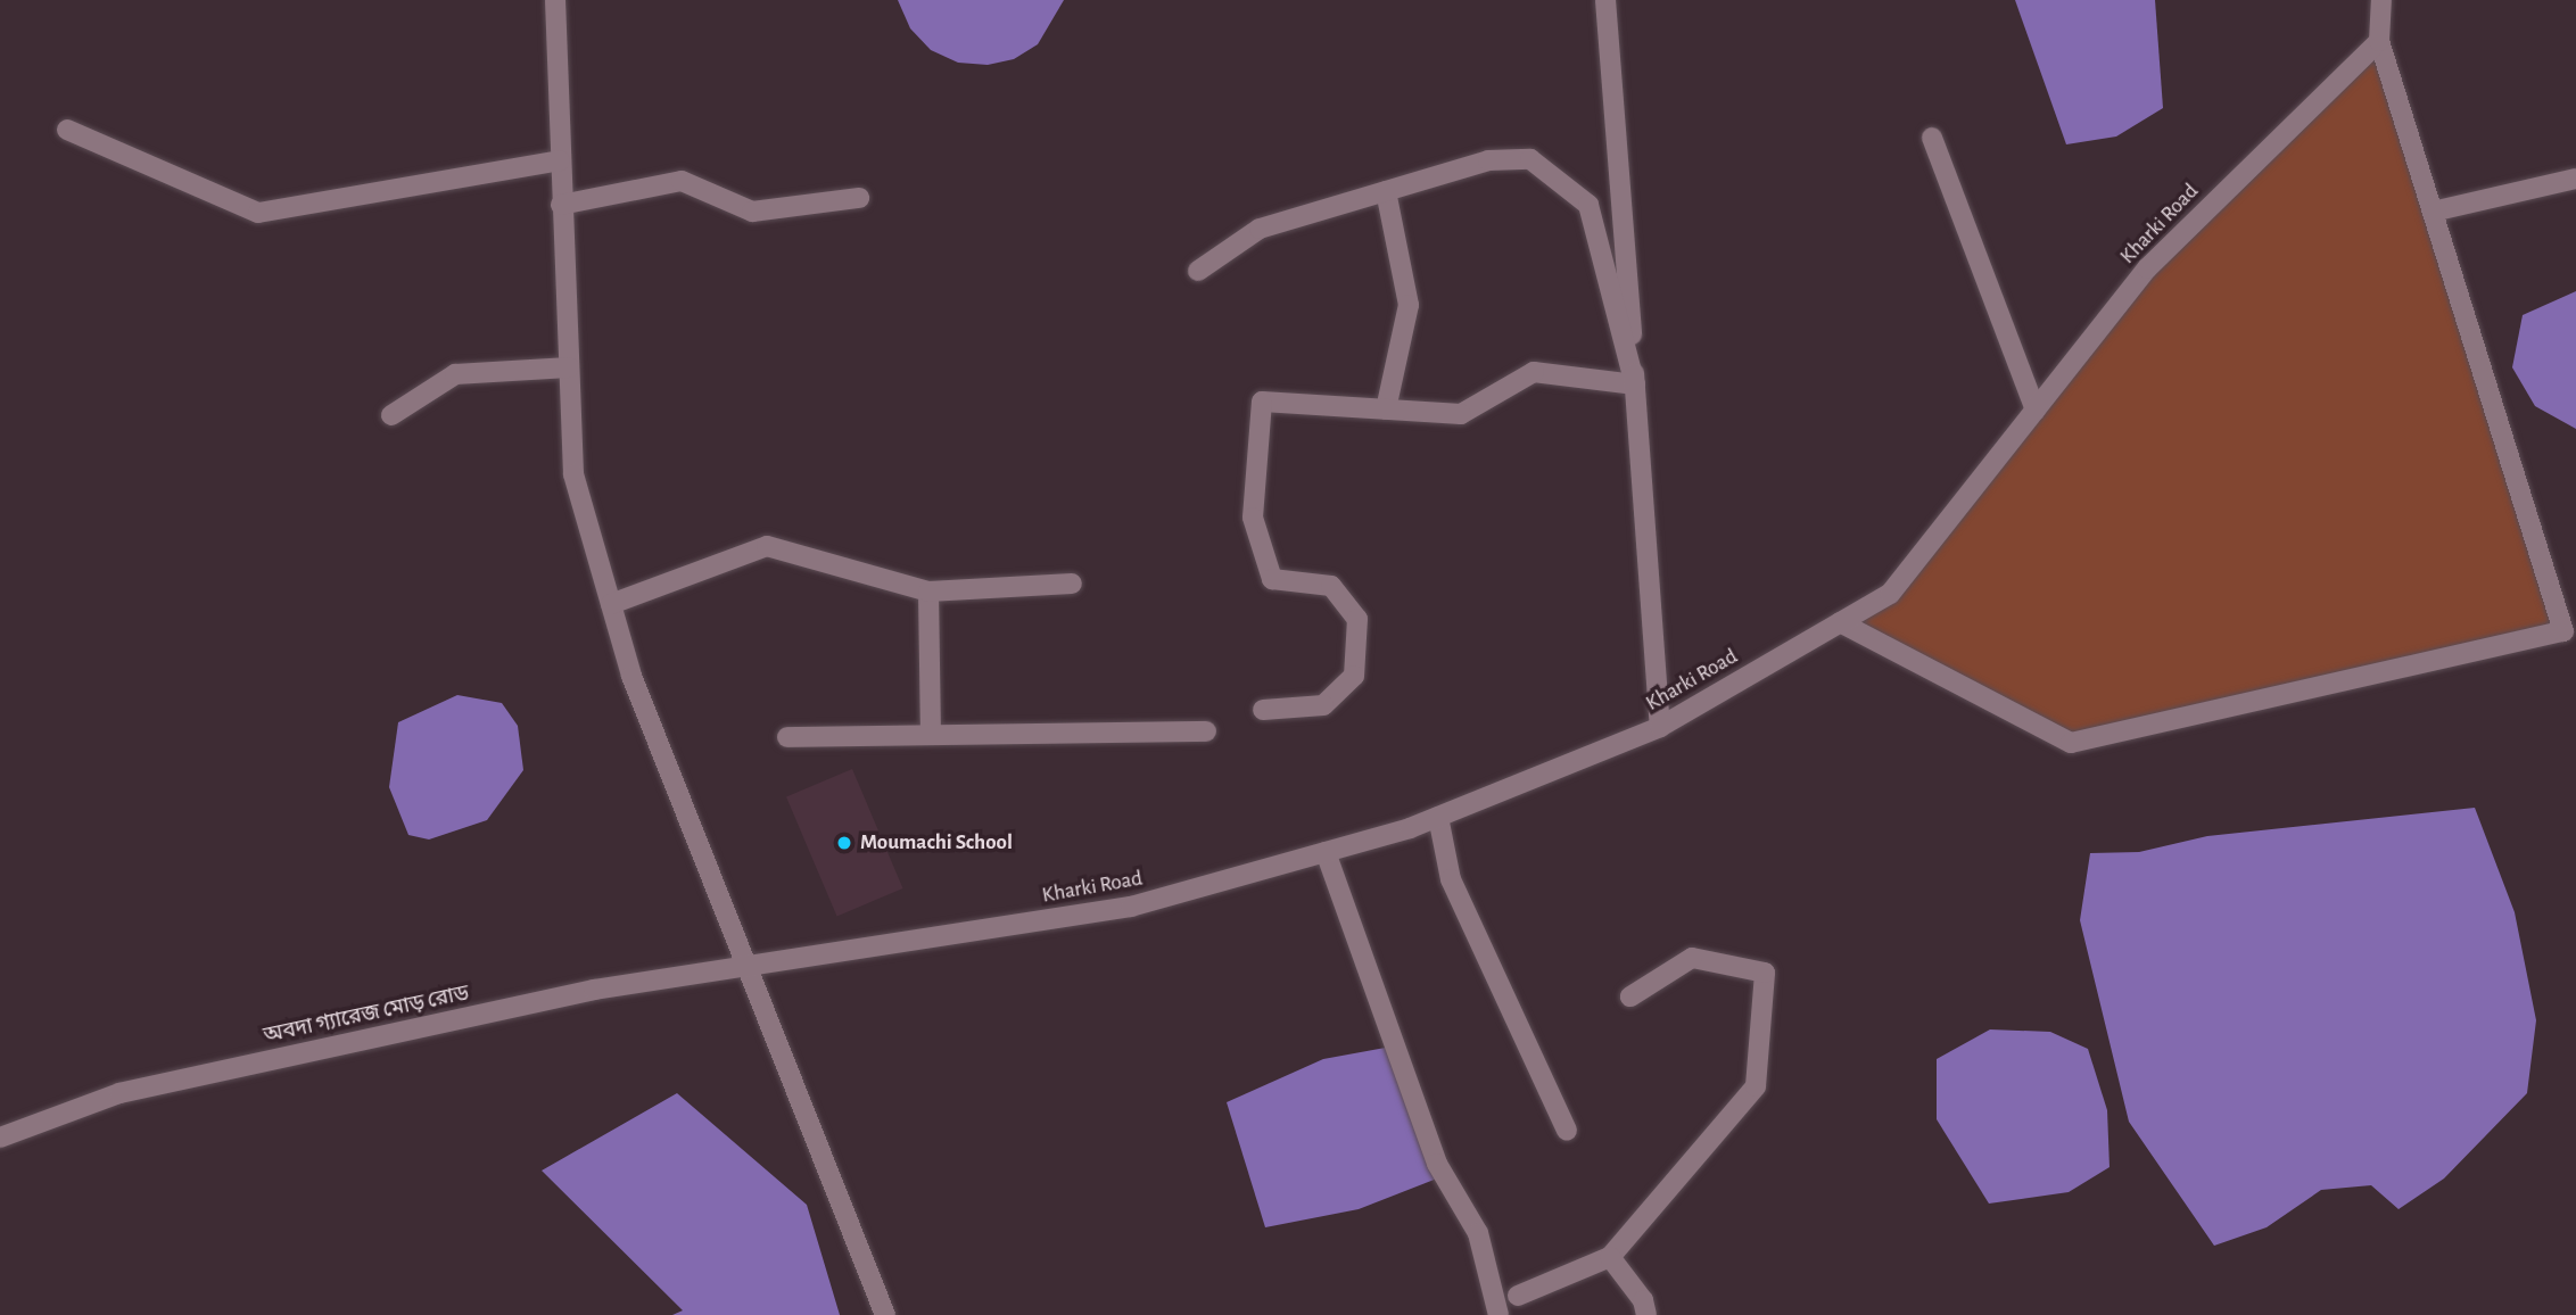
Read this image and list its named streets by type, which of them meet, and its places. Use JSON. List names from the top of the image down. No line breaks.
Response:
{"streets":{"street":["Kharki Road","অবদা গ্যারেজ মোড় রোড"]},"crossings":[["Kharki Road","অবদা গ্যারেজ মোড় রোড"]],"places":["Moumachi School"]}
